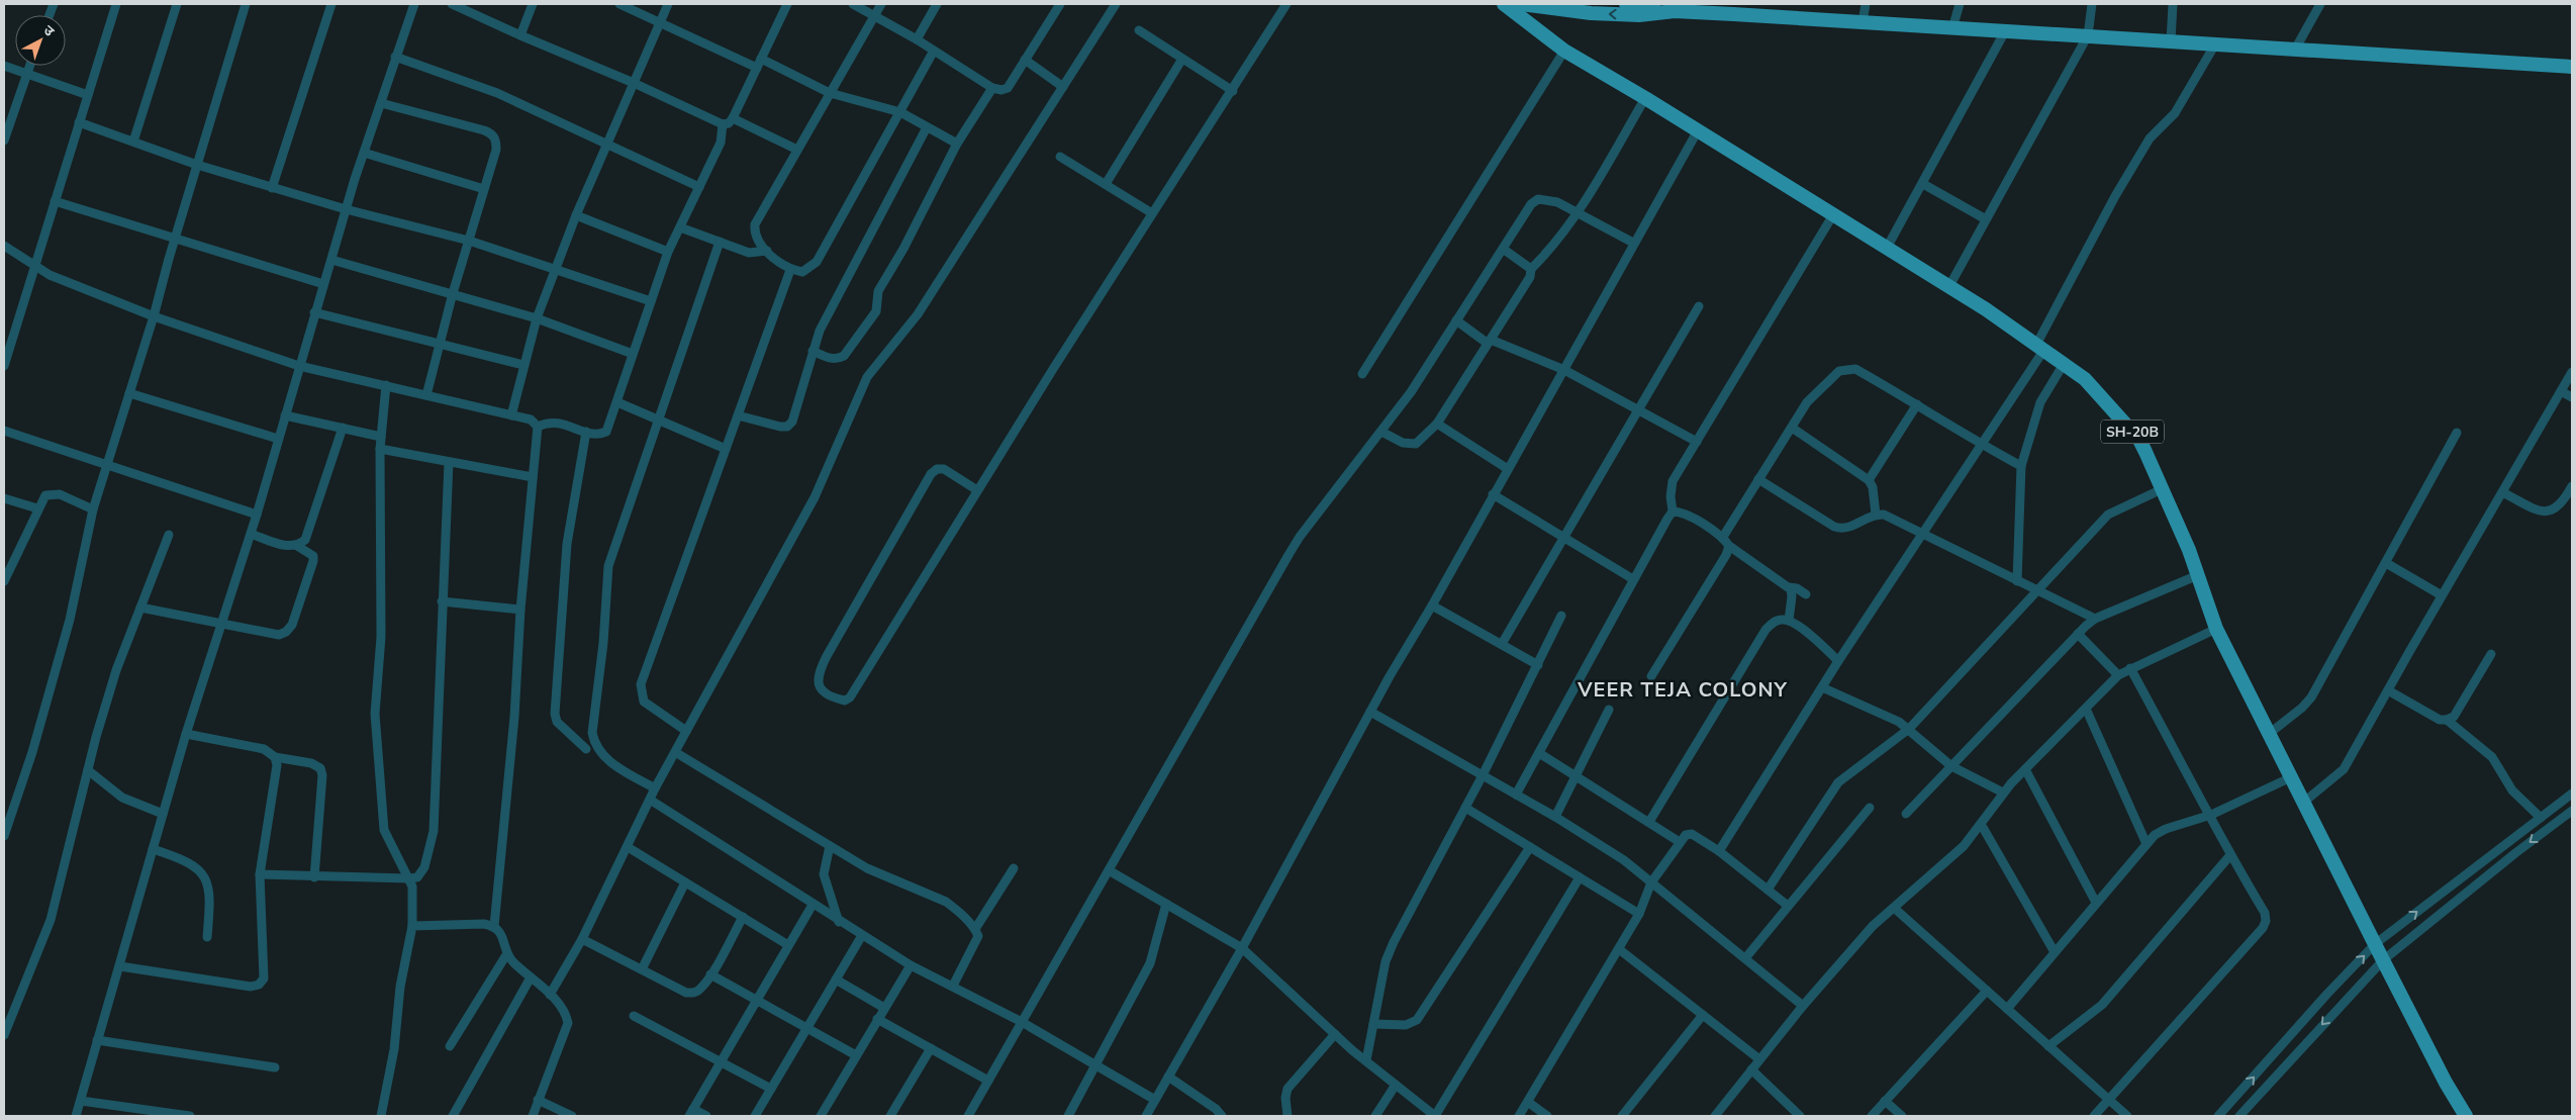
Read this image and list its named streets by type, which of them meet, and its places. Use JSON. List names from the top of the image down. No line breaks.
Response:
{"streets":{"main road":["SH-20B"]},"districts":["VEER TEJA COLONY"],"north":"top right"}
